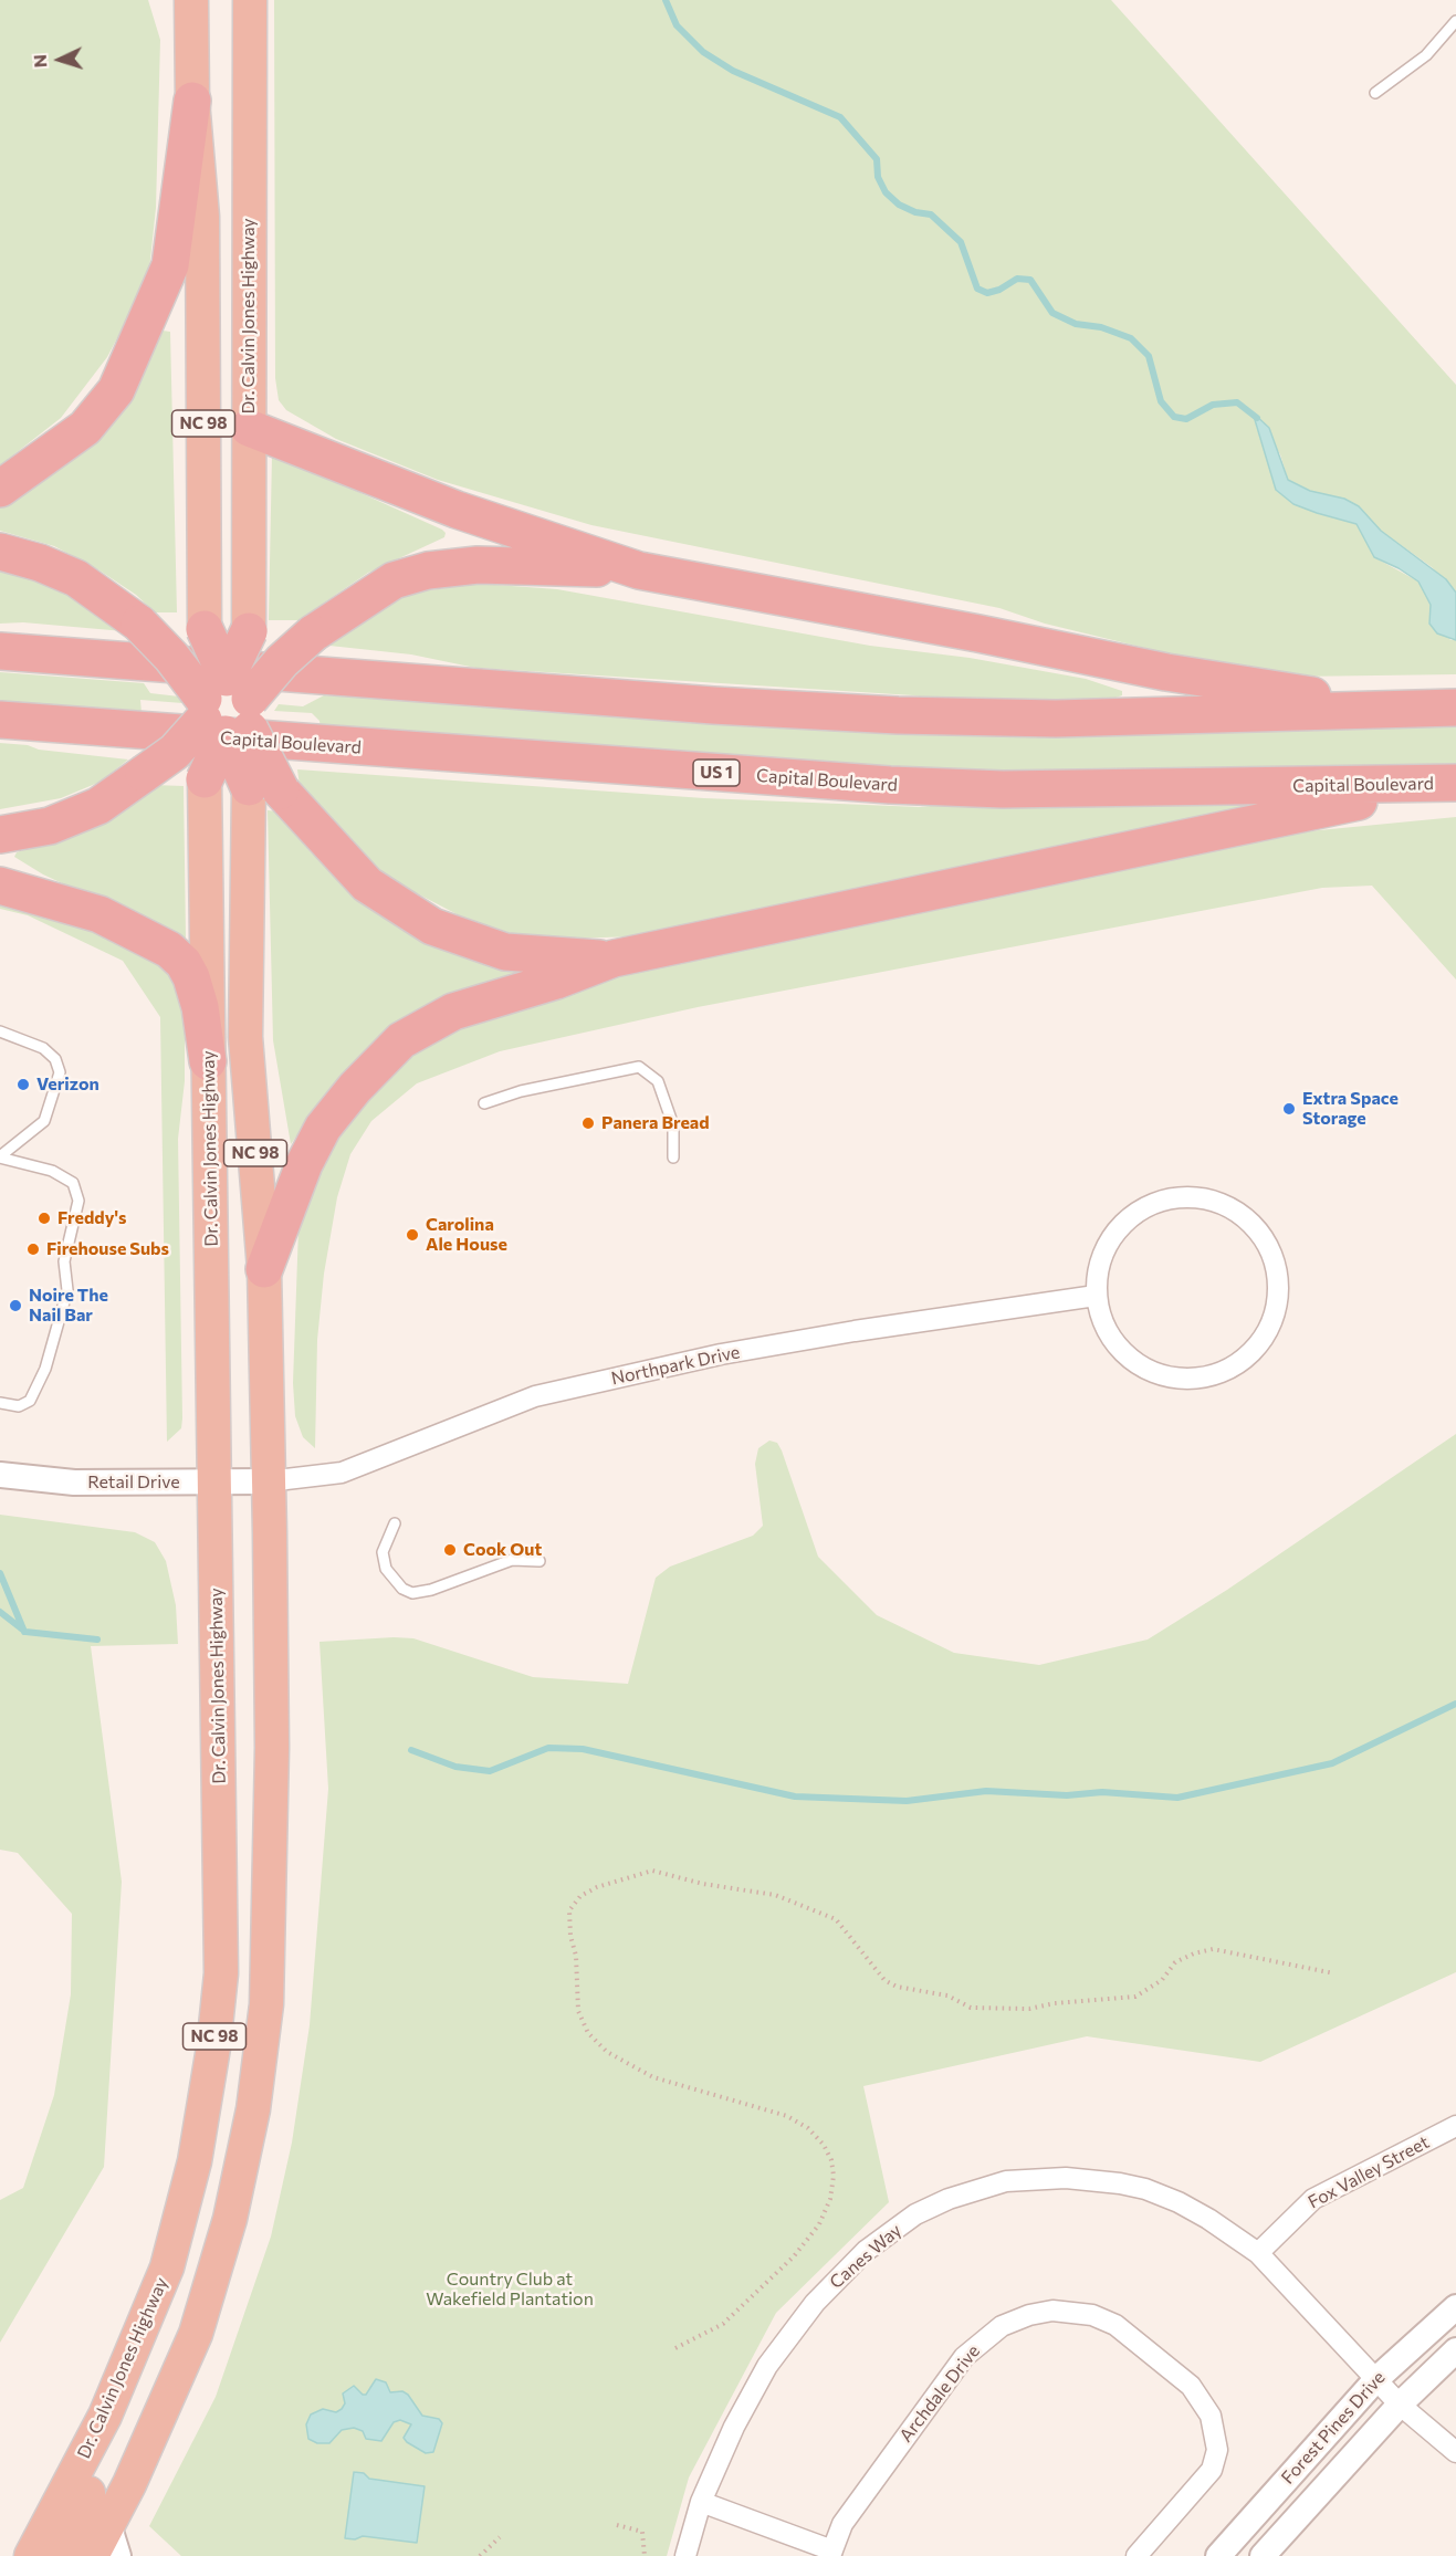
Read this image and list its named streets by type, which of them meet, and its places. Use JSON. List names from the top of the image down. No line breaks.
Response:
{"streets":{"highway":["Dr. Calvin Jones Highway","NC 98","Capital Boulevard","US 1"],"street":["Northpark Drive","Retail Drive","Fox Valley Street","Canes Way","Archdale Drive","Forest Pines Drive"]},"crossings":[["Dr. Calvin Jones Highway","Retail Drive"],["NC 98","Northpark Drive"],["NC 98","Retail Drive"],["Northpark Drive","Retail Drive"],["Fox Valley Street","Canes Way"],["Canes Way","Forest Pines Drive"]],"parks":["Country Club at Wakefield Plantation"],"places":["Verizon","Extra Space Storage","Panera Bread","Freddy's","Carolina Ale House","Firehouse Subs","Noire The Nail Bar","Cook Out"],"north":"left"}
